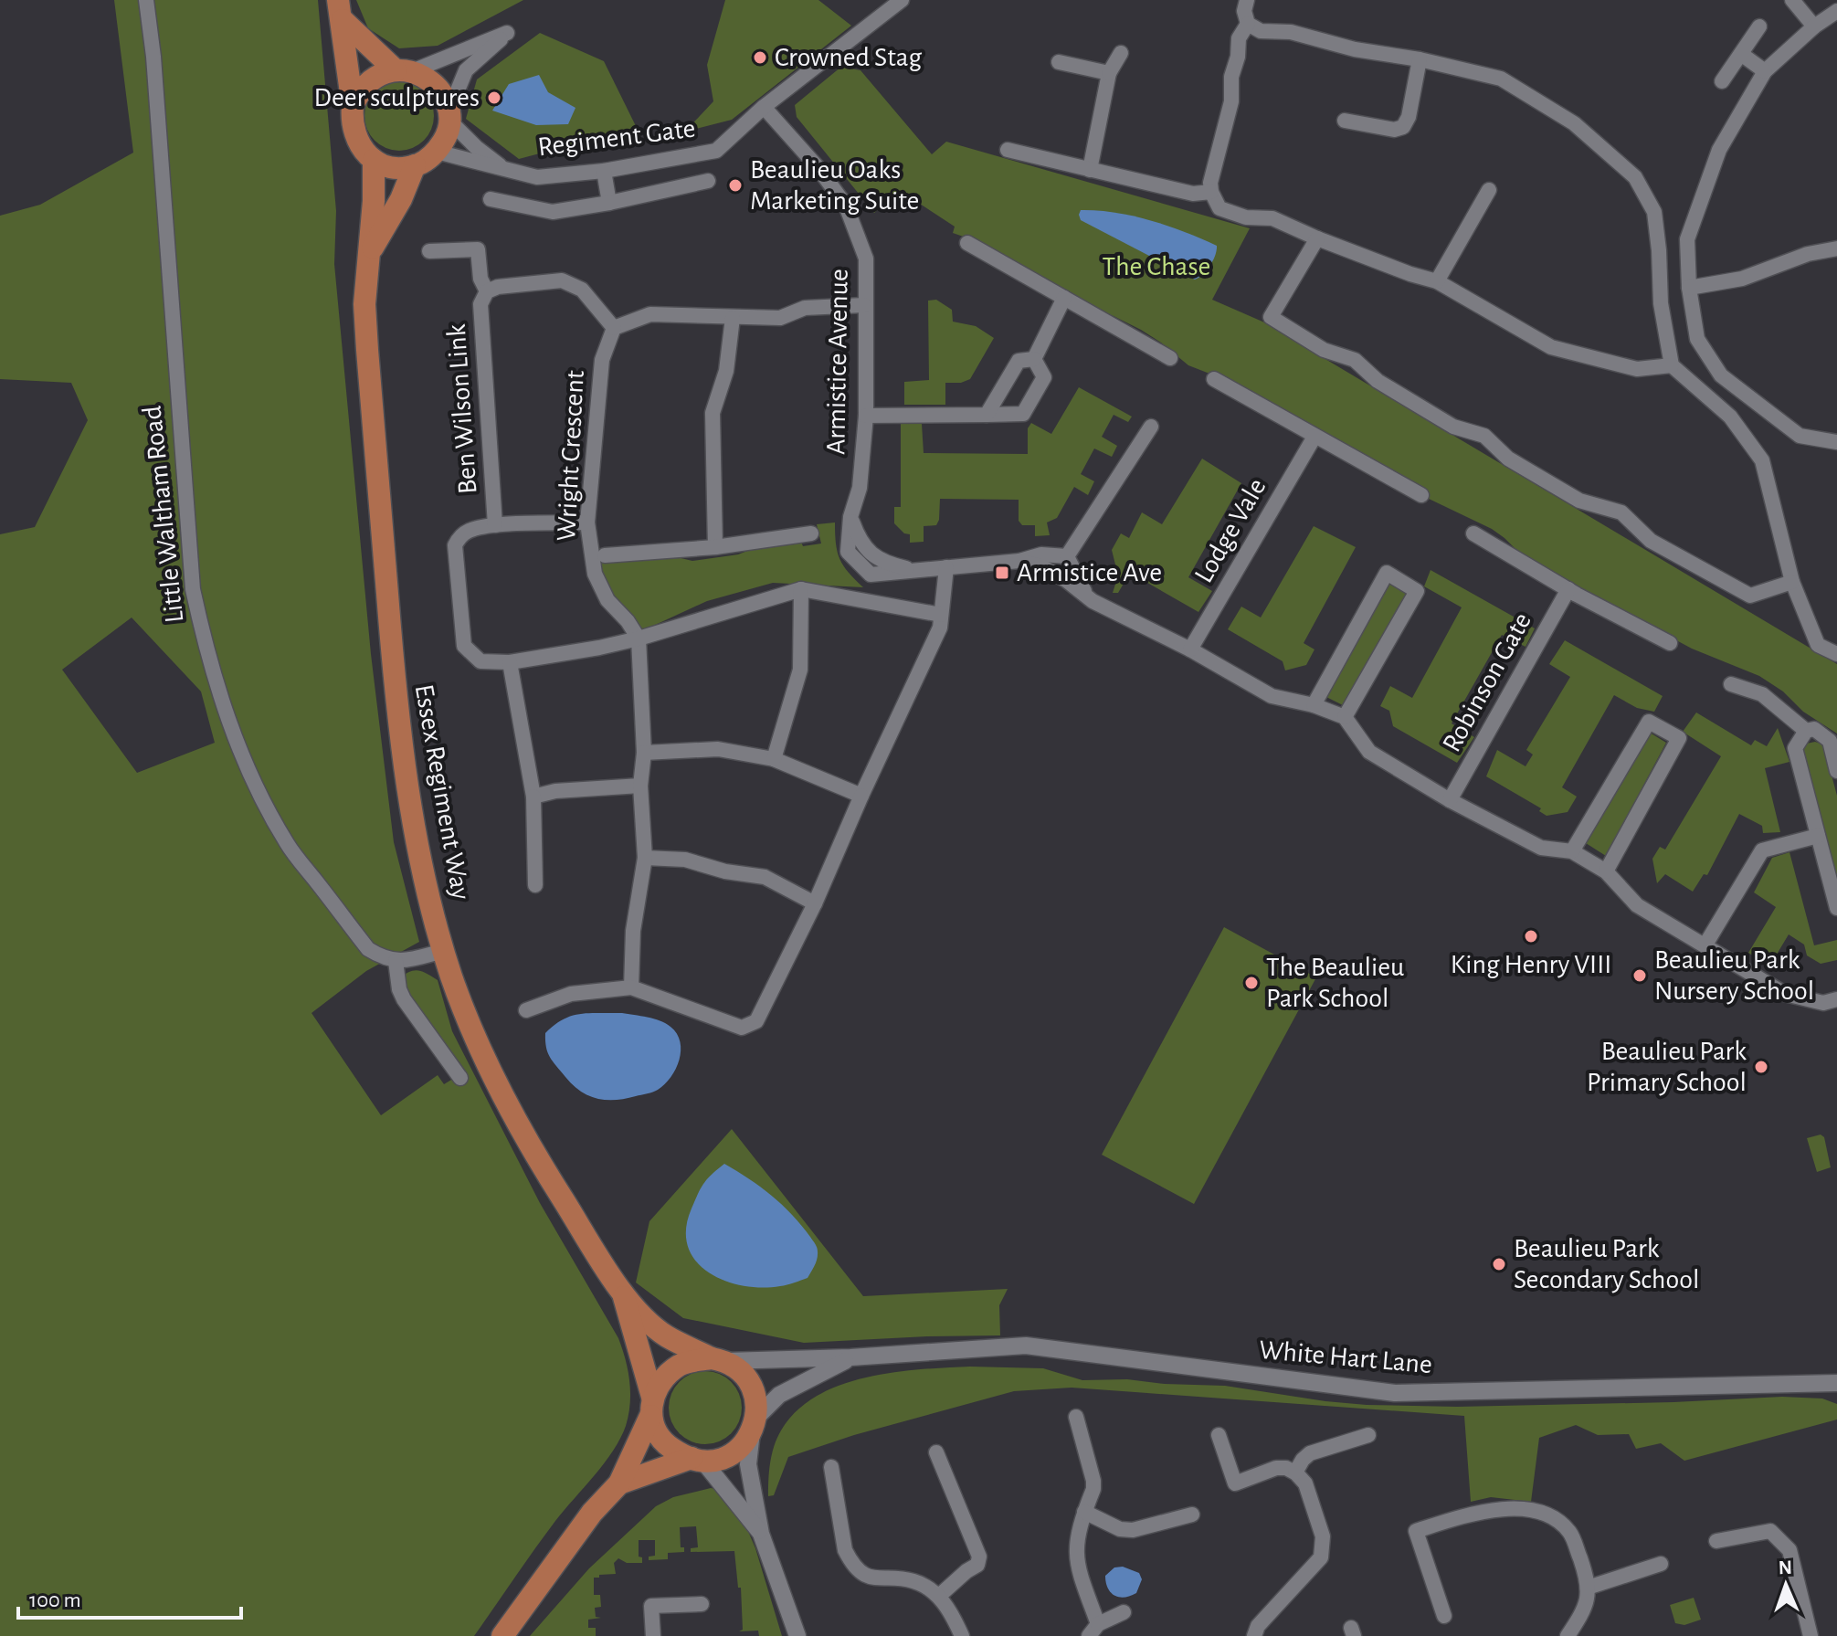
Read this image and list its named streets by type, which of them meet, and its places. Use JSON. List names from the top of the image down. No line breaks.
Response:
{"streets":{"main road":["Essex Regiment Way"],"street":["Regiment Gate","Armistice Avenue","Ben Wilson Link","Wright Crescent","Little Waltham Road","Lodge Vale","Robinson Gate","White Hart Lane"]},"crossings":[["Regiment Gate","Armistice Avenue"],["Regiment Gate","Essex Regiment Way"],["Armistice Avenue","Lodge Vale"],["Ben Wilson Link","Wright Crescent"],["Essex Regiment Way","White Hart Lane"]],"parks":["The Chase"],"places":{"other":["Crowned Stag","Deer sculptures","Beaulieu Oaks Marketing Suite","King Henry VIII","Beaulieu Park Nursery School","The Beaulieu Park School","Beaulieu Park Primary School","Beaulieu Park Secondary School"],"transit":["Armistice Ave"]},"scale_bar":"100 m","north":"top"}
